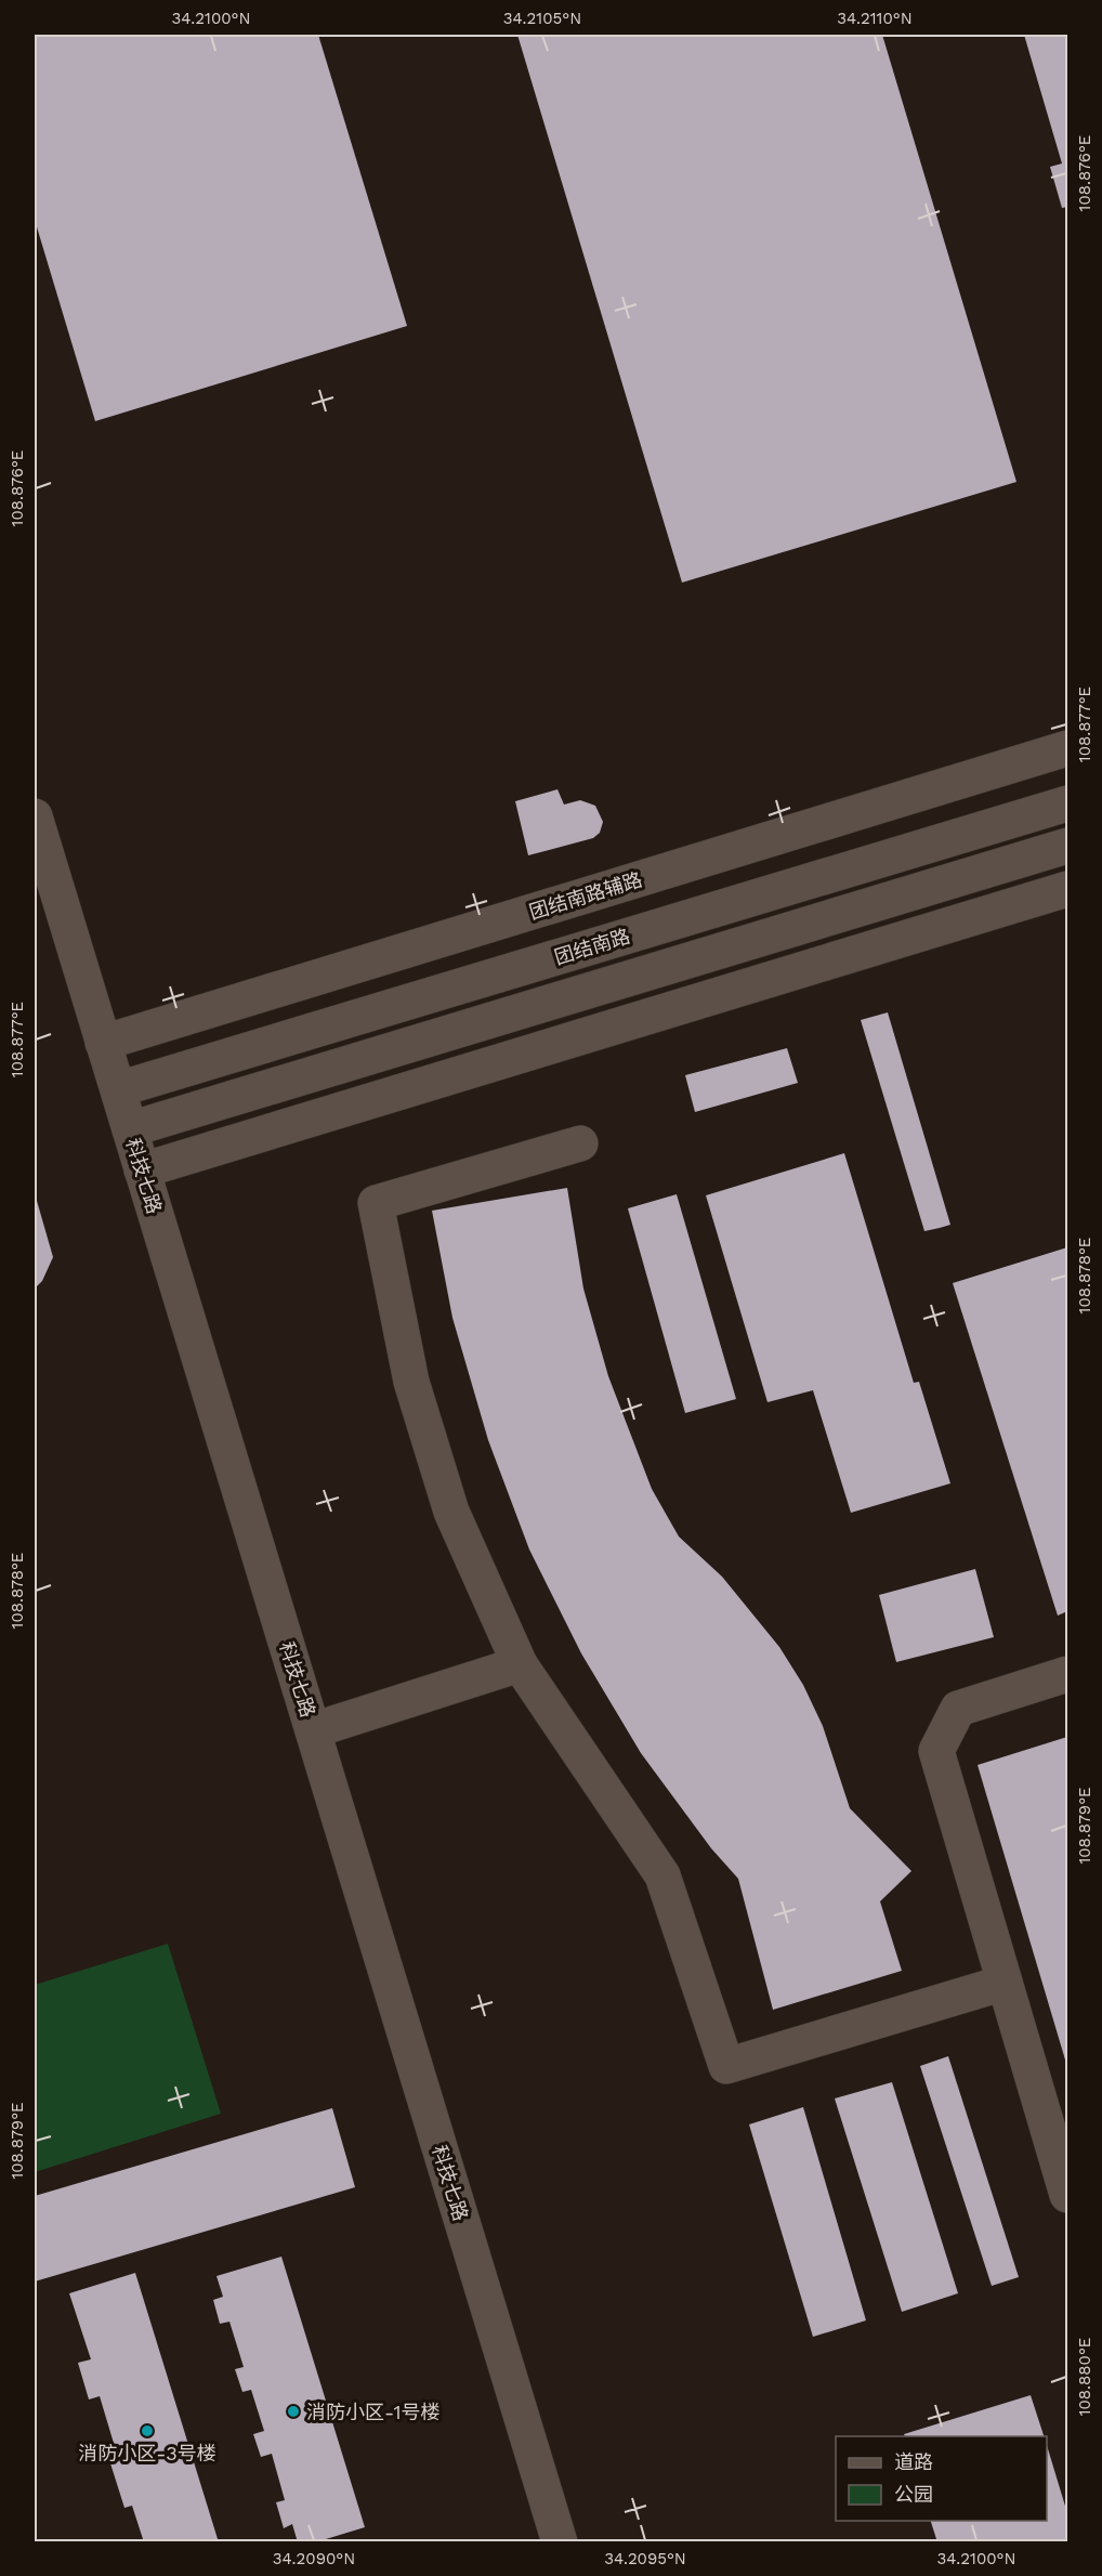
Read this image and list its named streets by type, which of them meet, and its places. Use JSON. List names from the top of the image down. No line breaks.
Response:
{"streets":{"street":["团结南路辅路","团结南路","科技七路"]},"crossings":[["团结南路辅路","科技七路"],["团结南路","科技七路"]],"places":["消防小区-1号楼","消防小区-3号楼"],"legend":["道路","公园"],"coordinates":["34.2100°N","34.2105°N","34.2110°N","108.876°E","108.877°E","108.878°E","108.879°E","108.880°E","34.2090°N","34.2095°N"]}
